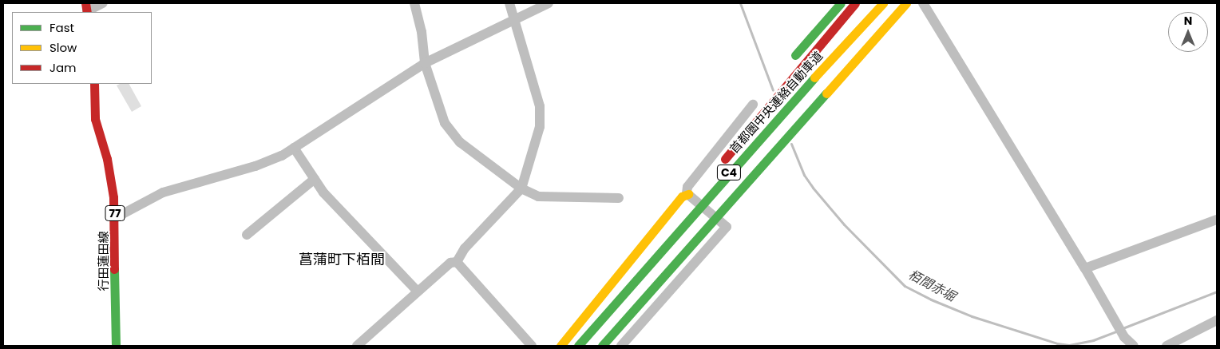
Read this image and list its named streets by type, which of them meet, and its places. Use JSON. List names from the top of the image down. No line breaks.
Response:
{"streets":{"main road":["首都圏中央連絡自動車道","C4","77","行田蓮田線"]},"districts":["菖蒲町下栢間"],"water":["栢間赤堀"],"legend":["Fast","Slow","Jam"],"north":"top"}
